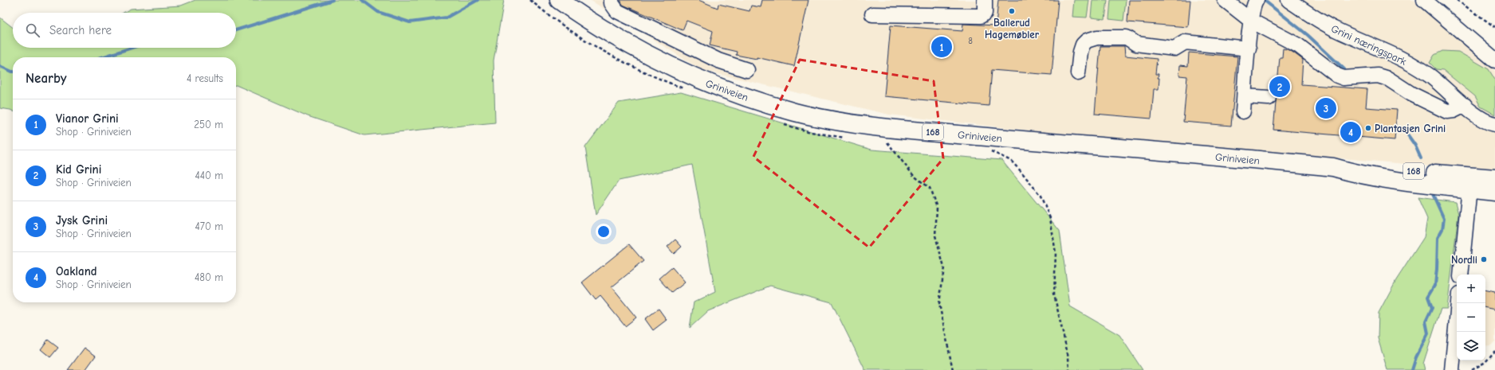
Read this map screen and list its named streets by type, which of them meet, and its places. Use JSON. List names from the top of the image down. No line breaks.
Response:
{"streets":{"main road":["Griniveien","168"],"street":["Grini næringspark"]},"places":["Ballerud Hagemøbler","Plantasjen Grini","Nordli"],"house_numbers":["8"],"page":{"search":"Search here","pins":["1","2","3","4"],"heading":["Nearby","4 results"],"list":[{"mark":"1","name":"Vianor Grini","note":"Shop · Griniveien","value":"250 m"},{"mark":"2","name":"Kid Grini","note":"Shop · Griniveien","value":"440 m"},{"mark":"3","name":"Jysk Grini","note":"Shop · Griniveien","value":"470 m"},{"mark":"4","name":"Oakland","note":"Shop · Griniveien","value":"480 m"}],"map_buttons":["+","−"]}}
